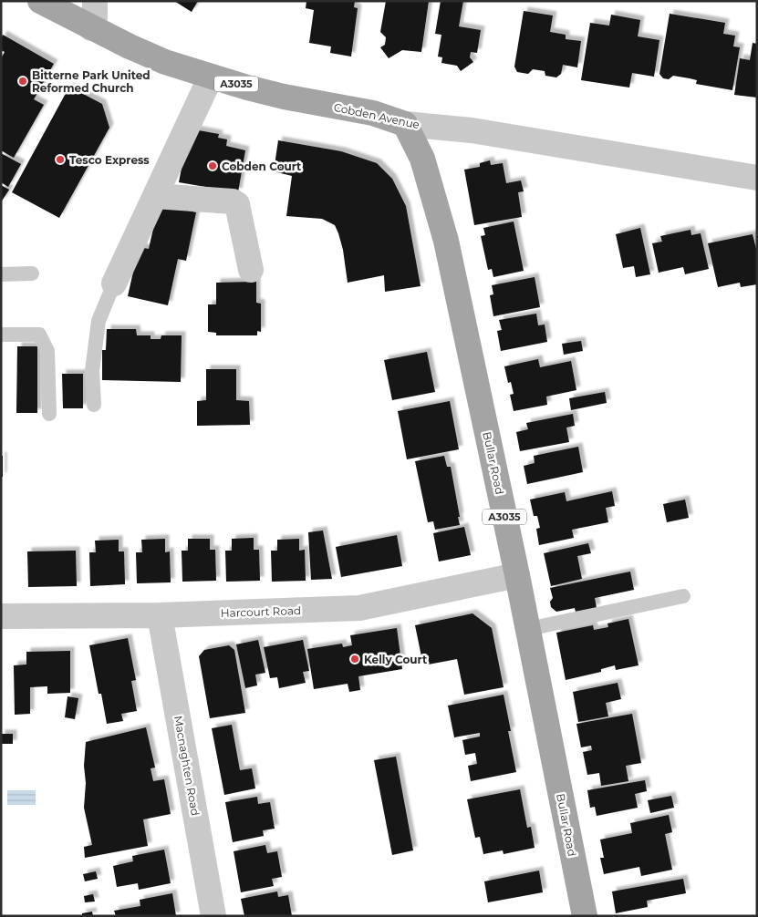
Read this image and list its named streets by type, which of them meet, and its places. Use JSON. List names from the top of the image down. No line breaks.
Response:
{"streets":{"main road":["A3035","Cobden Avenue","Bullar Road"],"street":["Harcourt Road","Macnaghten Road"]},"crossings":[["Cobden Avenue","Bullar Road"],["Bullar Road","Harcourt Road"],["Harcourt Road","Macnaghten Road"]],"places":["Bitterne Park United Reformed Church","Tesco Express","Cobden Court","Kelly Court"]}
